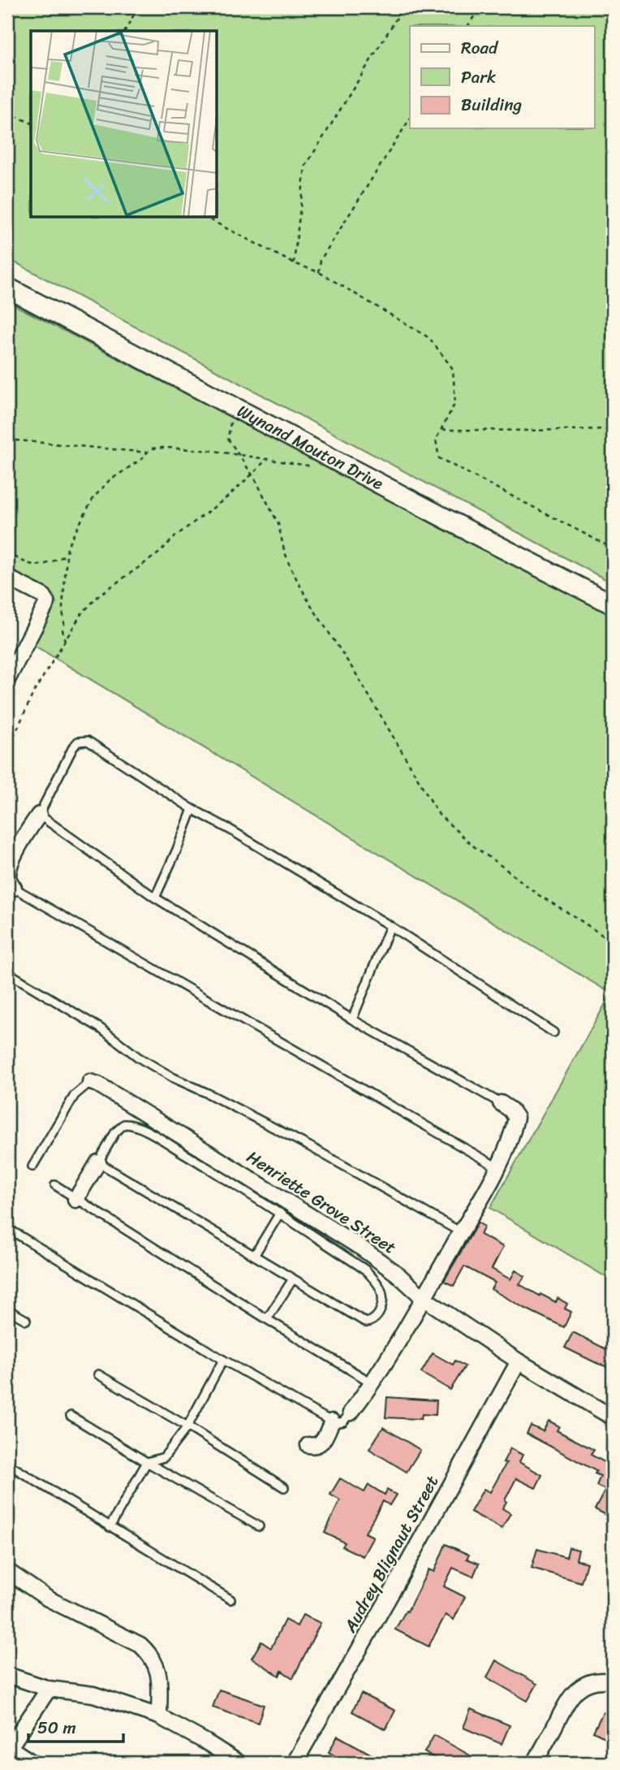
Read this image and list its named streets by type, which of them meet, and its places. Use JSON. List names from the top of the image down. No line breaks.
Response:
{"streets":{"street":["Wynand Mouton Drive","Henriette Grove Street","Audrey Blignaut Street"]},"crossings":[["Henriette Grove Street","Audrey Blignaut Street"]],"legend":["Road","Park","Building"],"scale_bar":"50 m"}
